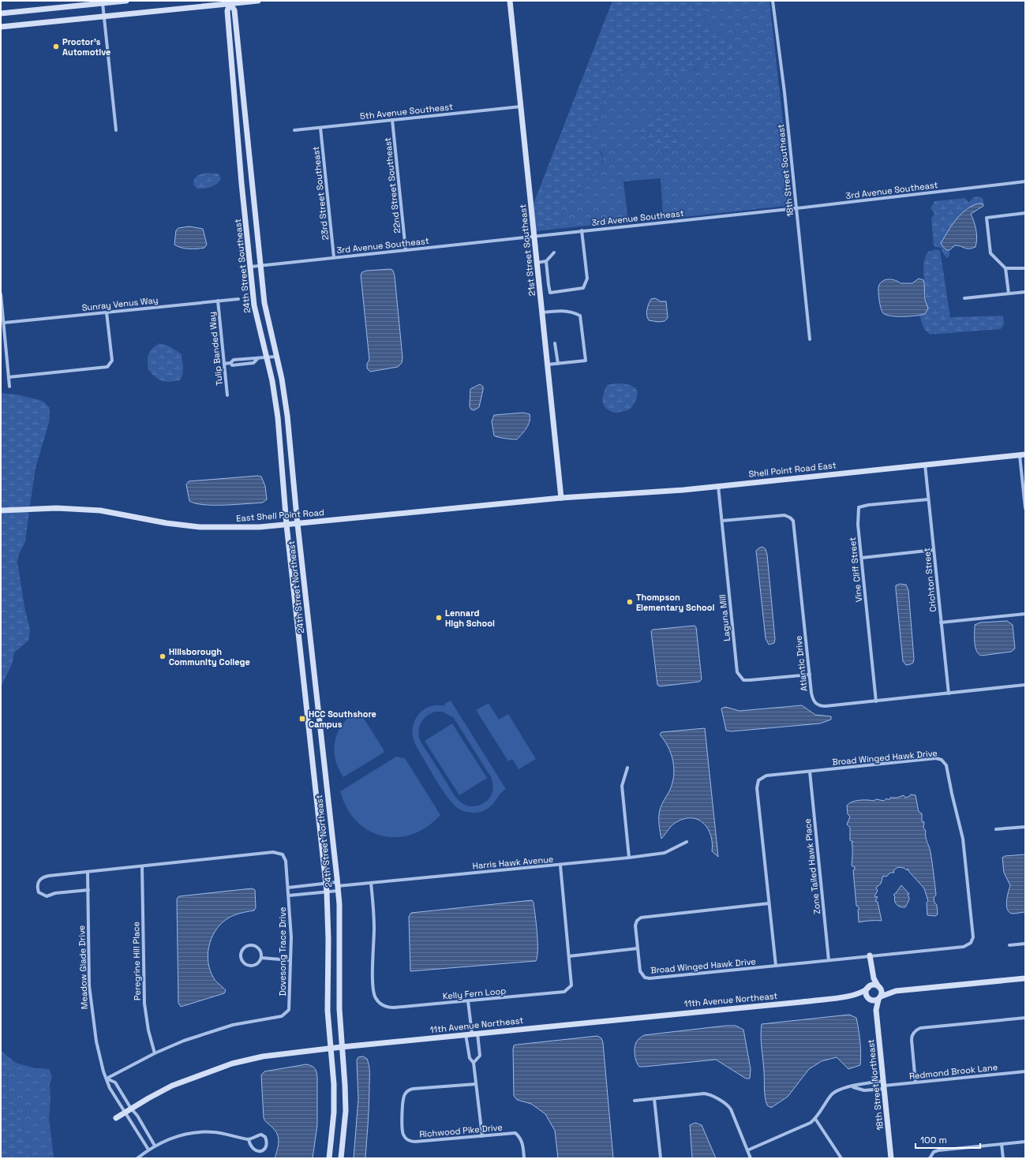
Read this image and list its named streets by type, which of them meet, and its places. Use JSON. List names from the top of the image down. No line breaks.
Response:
{"streets":{"street":["5th Avenue Southeast","18th Street Southeast","22nd Street Southeast","3rd Avenue Southeast","23rd Street Southeast","21st Street Southeast","24th Street Southeast","Sunray Venus Way","Tulip Banded Way","Shell Point Road East","East Shell Point Road","Vine Cliff Street","Crichton Street","24th Street Northeast","Laguna Mill","Atlantic Drive","Broad Winged Hawk Drive","Harris Hawk Avenue","Zone Tailed Hawk Place","Dovesong Trace Drive","Peregrine Hill Place","Meadow Glade Drive","Kelly Fern Loop","11th Avenue Northeast","Redmond Brook Lane","18th Street Northeast","Richwood Pike Drive"]},"crossings":[["5th Avenue Southeast","22nd Street Southeast"],["5th Avenue Southeast","23rd Street Southeast"],["5th Avenue Southeast","21st Street Southeast"],["18th Street Southeast","3rd Avenue Southeast"],["22nd Street Southeast","3rd Avenue Southeast"],["3rd Avenue Southeast","23rd Street Southeast"],["3rd Avenue Southeast","21st Street Southeast"],["3rd Avenue Southeast","24th Street Southeast"],["21st Street Southeast","Shell Point Road East"],["21st Street Southeast","East Shell Point Road"],["24th Street Southeast","East Shell Point Road"],["24th Street Southeast","24th Street Northeast"],["Sunray Venus Way","Tulip Banded Way"],["Shell Point Road East","East Shell Point Road"],["Shell Point Road East","Crichton Street"],["Shell Point Road East","Laguna Mill"],["East Shell Point Road","24th Street Northeast"],["Vine Cliff Street","Crichton Street"],["Vine Cliff Street","Atlantic Drive"],["Crichton Street","Atlantic Drive"],["24th Street Northeast","Harris Hawk Avenue"],["24th Street Northeast","11th Avenue Northeast"],["Laguna Mill","Atlantic Drive"],["Broad Winged Hawk Drive","Zone Tailed Hawk Place"],["Harris Hawk Avenue","Kelly Fern Loop"],["Dovesong Trace Drive","Peregrine Hill Place"],["Dovesong Trace Drive","Meadow Glade Drive"],["Meadow Glade Drive","11th Avenue Northeast"],["11th Avenue Northeast","18th Street Northeast"],["Redmond Brook Lane","18th Street Northeast"]],"places":{"other":["Proctor's Automotive","Thompson Elementary School","Lennard High School","Hillsborough Community College"],"transit":["HCC Southshore Campus"]},"scale_bar":"100 m"}
